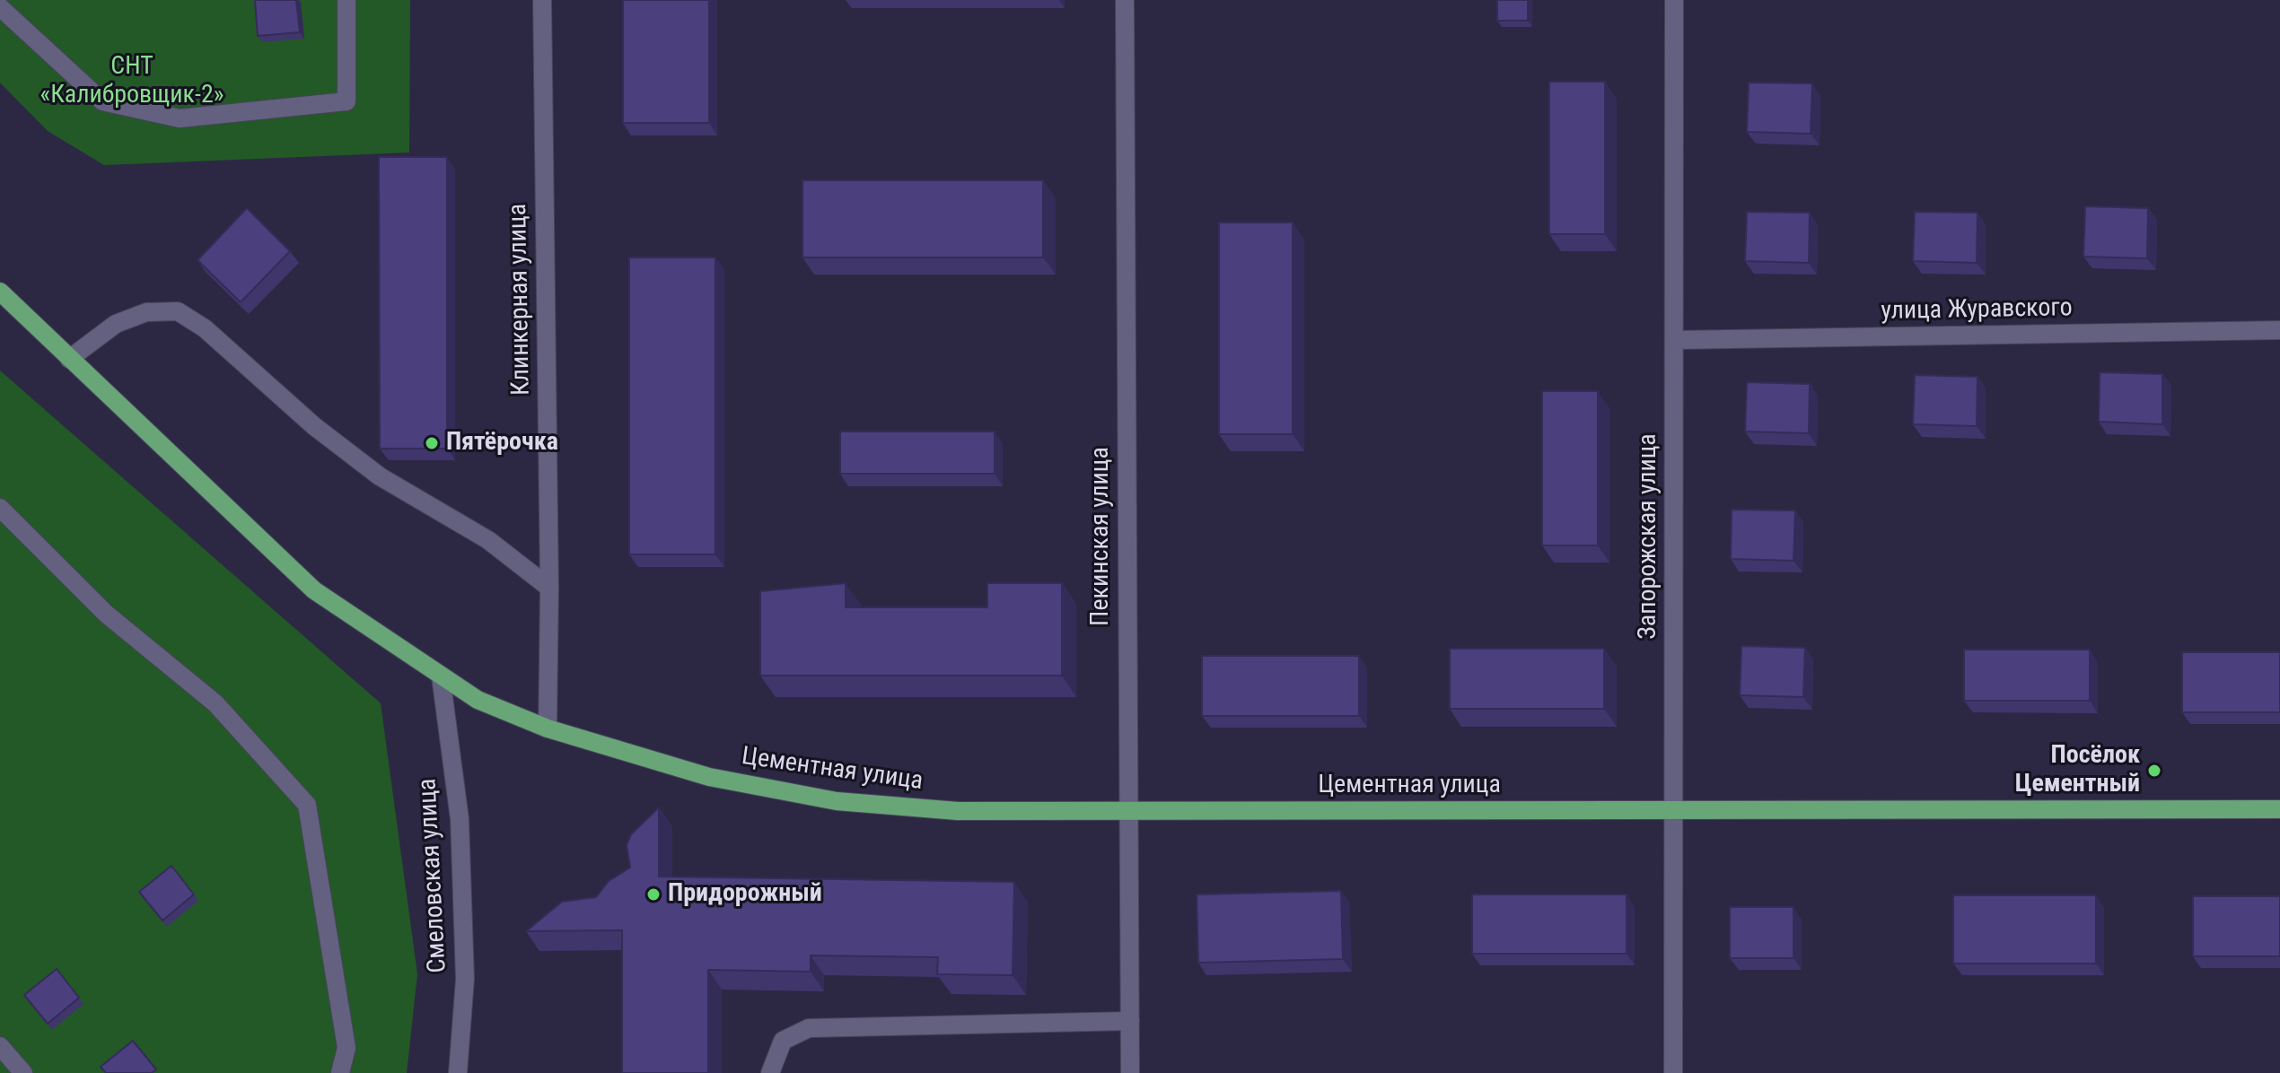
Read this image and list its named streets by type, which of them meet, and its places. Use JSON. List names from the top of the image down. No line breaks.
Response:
{"streets":{"main road":["Цементная улица"],"street":["Клинкерная улица","улица Журавского","Пекинская улица","Запорожская улица","Смеловская улица"]},"crossings":[["Клинкерная улица","Цементная улица"],["улица Журавского","Запорожская улица"],["Пекинская улица","Цементная улица"],["Запорожская улица","Цементная улица"],["Цементная улица","Смеловская улица"]],"parks":["СНТ «Калибровщик-2»"],"places":["Пятёрочка","Посёлок Цементный","Придорожный"]}
